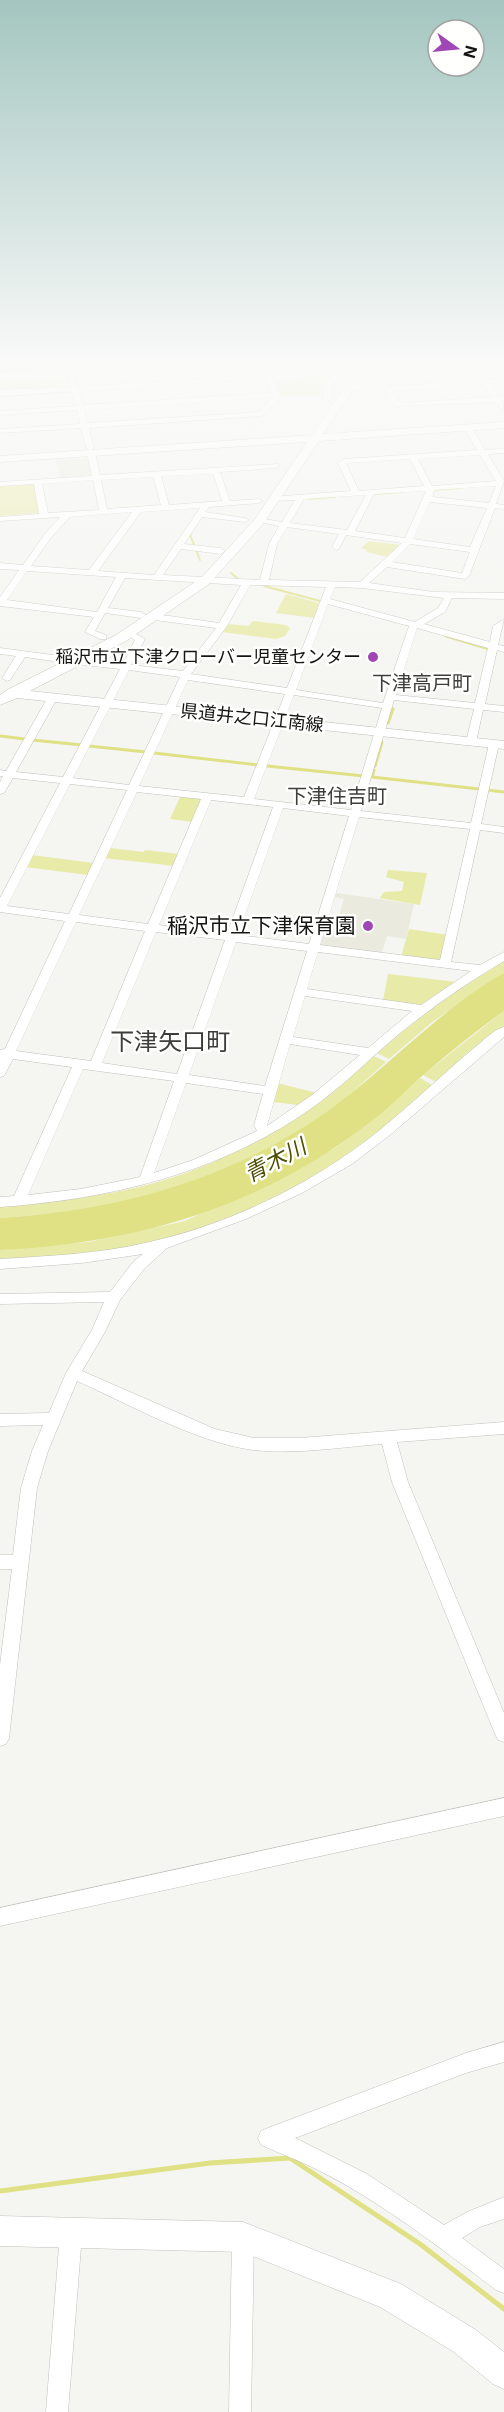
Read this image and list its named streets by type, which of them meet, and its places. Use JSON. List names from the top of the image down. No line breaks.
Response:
{"streets":{"main road":["県道井之口江南線"]},"districts":["下津高戸町","下津住吉町","下津矢口町"],"water":["青木川"],"places":["稲沢市立下津クローバー児童センター","稲沢市立下津保育園"],"north":"right"}
